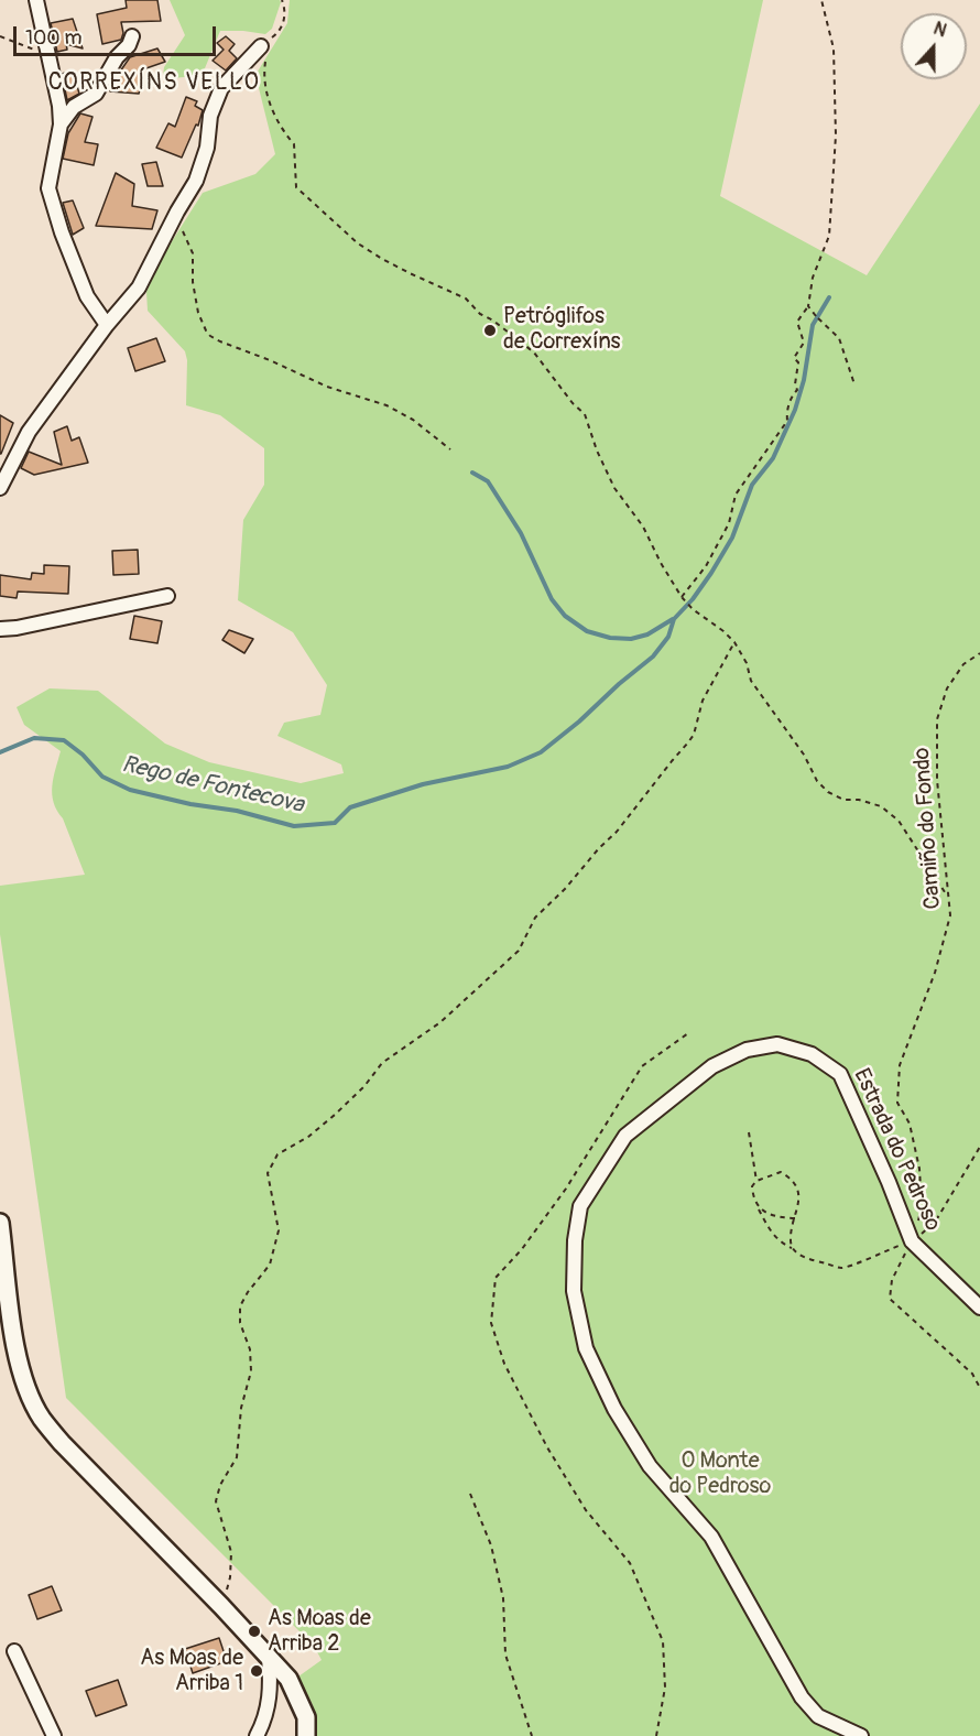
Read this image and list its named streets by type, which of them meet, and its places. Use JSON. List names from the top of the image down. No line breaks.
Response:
{"streets":{"street":["Estrada do Pedroso"],"path":["Camiño do Fondo"]},"crossings":[["Camiño do Fondo","Estrada do Pedroso"]],"districts":["CORREXÍNS VELLO"],"water":["Rego de Fontecova"],"parks":["O Monte do Pedroso"],"places":["Petróglifos de Correxíns","As Moas de Arriba 2","As Moas de Arriba 1"],"scale_bar":"100 m","north":"top"}
